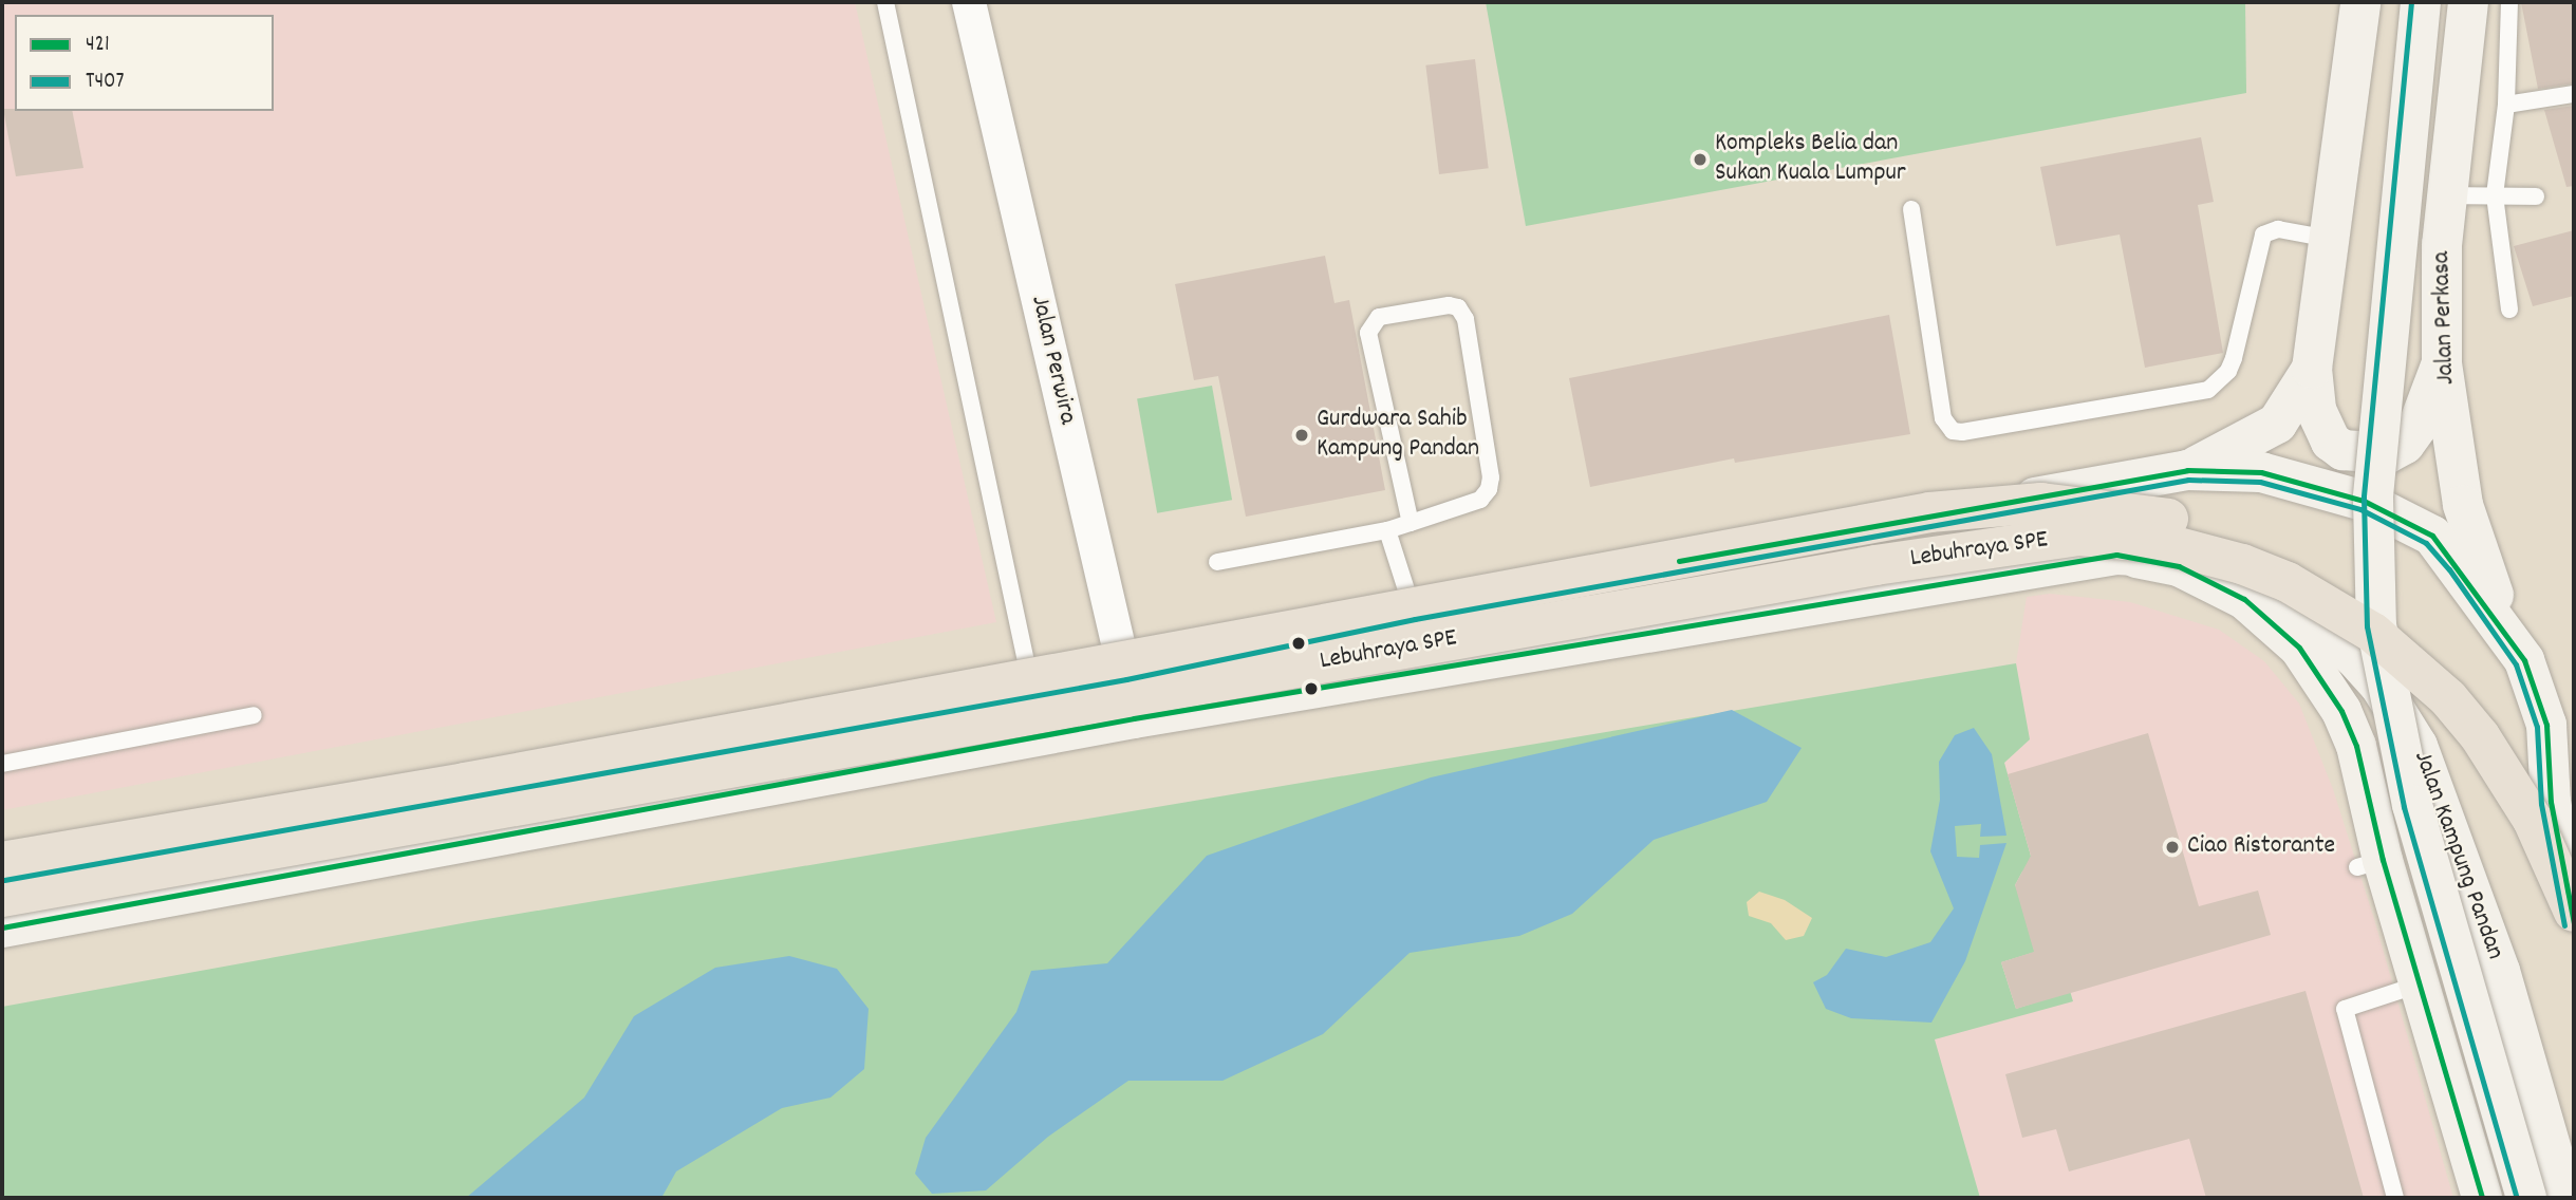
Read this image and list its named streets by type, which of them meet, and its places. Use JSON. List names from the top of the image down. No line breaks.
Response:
{"streets":{"highway":["Lebuhraya SPE"],"street":["Jalan Perkasa","Jalan Perwira","Jalan Kampung Pandan"]},"crossings":[["Jalan Perwira","Jalan Kampung Pandan"]],"places":["Kompleks Belia dan Sukan Kuala Lumpur","Gurdwara Sahib Kampung Pandan","Ciao Ristorante"],"lines":["transit line T407","transit line 421"],"legend":["421","T407"]}
